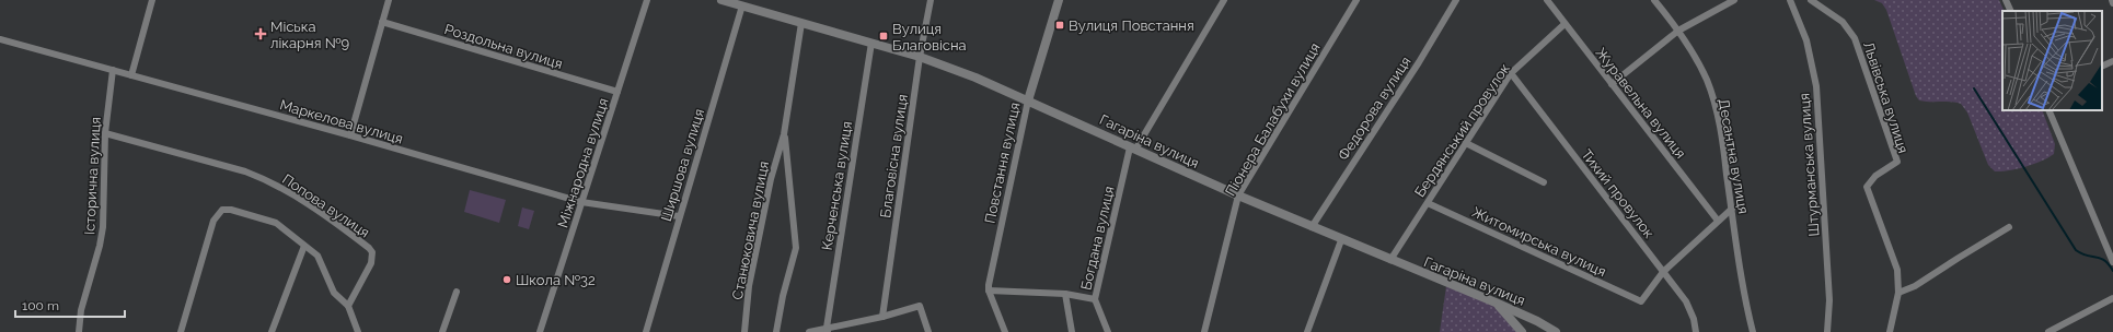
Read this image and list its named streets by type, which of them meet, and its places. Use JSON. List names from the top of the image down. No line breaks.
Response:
{"streets":{"street":["Роздольна вулиця","Львівська вулиця","Журавельна вулиця","Федорова вулиця","Піонера Балабухи вулиця","Маркелова вулиця","Бердянський провулок","Гагаріна вулиця","Благовісна вулиця","Десантна вулиця","Міжнародна вулиця","Повстання вулиця","Ширшова вулиця","Штурманська вулиця","Історична вулиця","Керченська вулиця","Тихий провулок","Попова вулиця","Станюковича вулиця","Богдана вулиця","Житомирська вулиця"]},"crossings":[["Роздольна вулиця","Міжнародна вулиця"],["Журавельна вулиця","Бердянський провулок"],["Федорова вулиця","Гагаріна вулиця"],["Піонера Балабухи вулиця","Гагаріна вулиця"],["Маркелова вулиця","Міжнародна вулиця"],["Маркелова вулиця","Ширшова вулиця"],["Маркелова вулиця","Історична вулиця"],["Бердянський провулок","Гагаріна вулиця"],["Бердянський провулок","Тихий провулок"],["Бердянський провулок","Житомирська вулиця"],["Гагаріна вулиця","Благовісна вулиця"],["Гагаріна вулиця","Повстання вулиця"],["Гагаріна вулиця","Ширшова вулиця"],["Гагаріна вулиця","Керченська вулиця"],["Гагаріна вулиця","Станюковича вулиця"],["Гагаріна вулиця","Богдана вулиця"],["Історична вулиця","Попова вулиця"],["Тихий провулок","Житомирська вулиця"]],"places":{"transit":["Вулиця Повстання","Вулиця Благовісна"],"health":["Міська лікарня №9"],"other":["Школа №32"]},"scale_bar":"100 m"}
